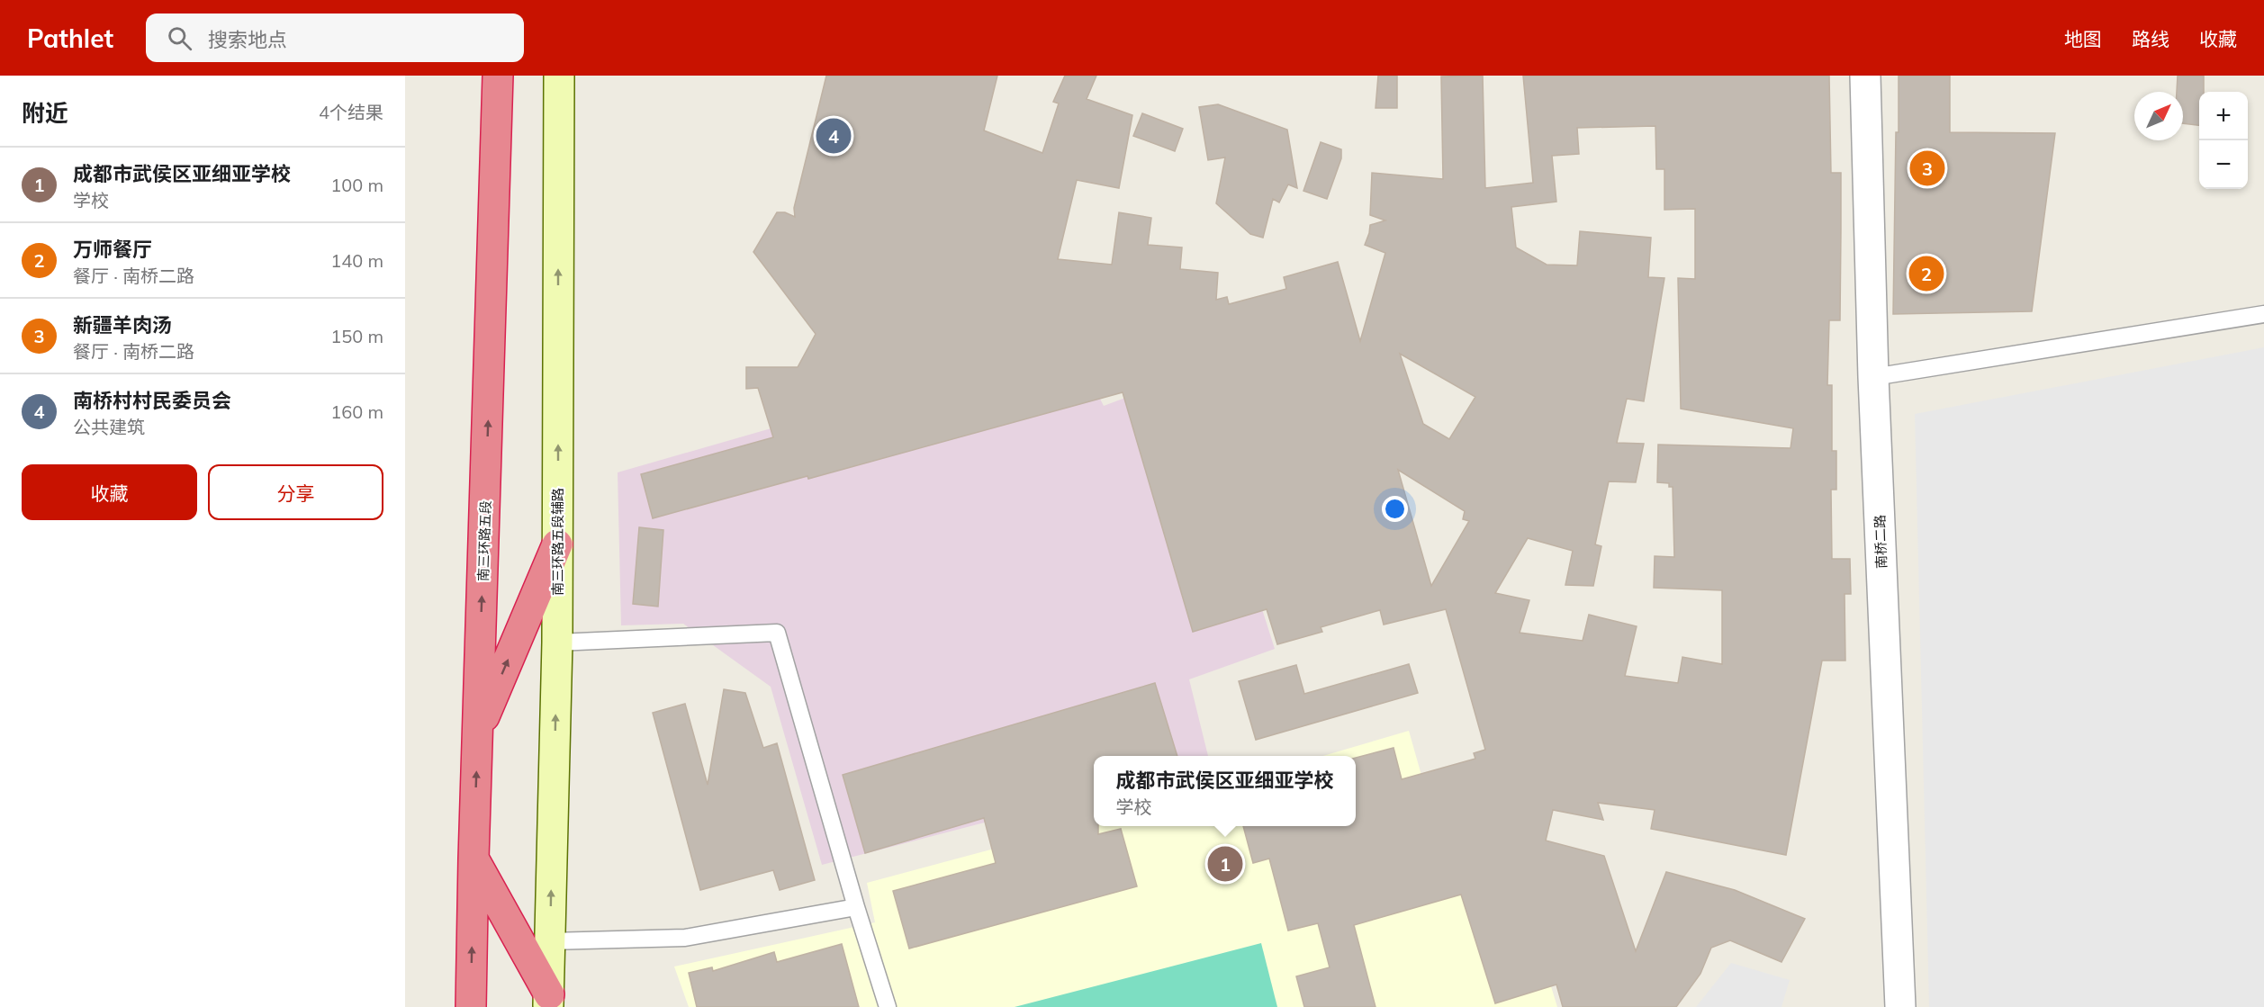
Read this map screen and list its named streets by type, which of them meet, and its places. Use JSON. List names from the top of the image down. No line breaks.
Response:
{"streets":{"highway":["南三环路五段"],"main road":["南三环路五段辅路"],"street":["南桥二路"]},"one_way":["南三环路五段","南三环路五段辅路"],"north":"top right","page":{"header":"Pathlet","search":"搜索地点","nav":["地图","路线","收藏"],"heading":["附近","4个结果"],"map_buttons":["+","−"],"pins":["4","3","2","1"],"list":[{"mark":"1","name":"成都市武侯区亚细亚学校","note":"学校","value":"100 m"},{"mark":"2","name":"万师餐厅","note":"餐厅 · 南桥二路","value":"140 m"},{"mark":"3","name":"新疆羊肉汤","note":"餐厅 · 南桥二路","value":"150 m"},{"mark":"4","name":"南桥村村民委员会","note":"公共建筑","value":"160 m"}],"buttons":["收藏","分享"],"popup":["成都市武侯区亚细亚学校","学校"]}}
